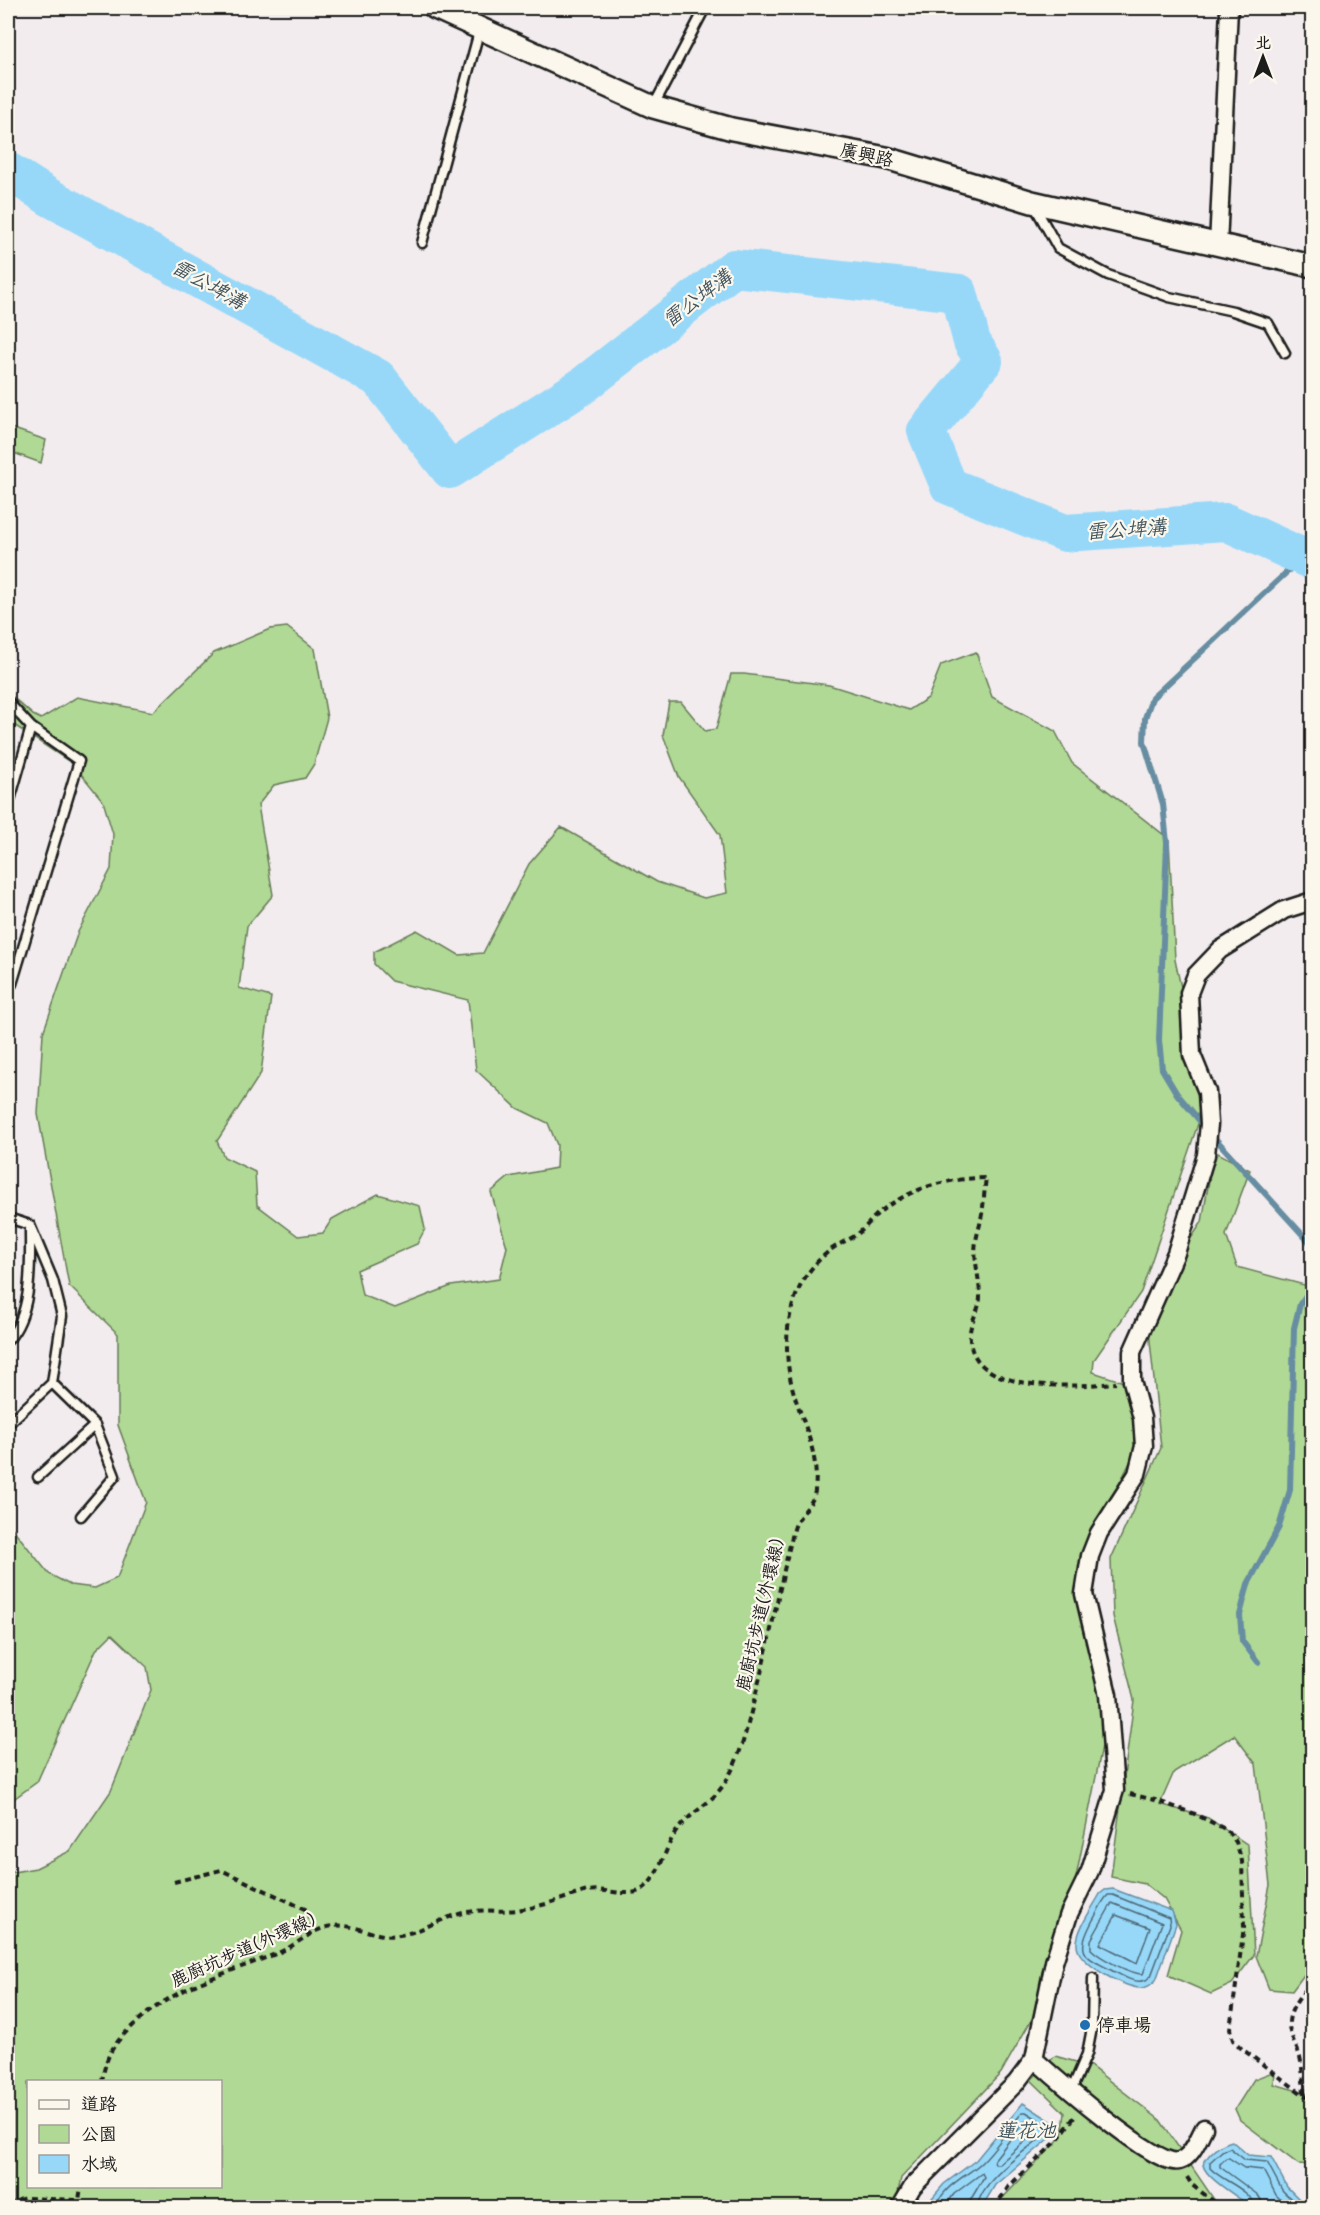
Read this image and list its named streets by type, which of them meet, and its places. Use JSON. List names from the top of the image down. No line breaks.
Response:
{"streets":{"street":["廣興路"],"path":["鹿廚坑步道(外環線)"]},"water":["雷公埤溝","蓮花池"],"places":["停車場"],"legend":["道路","公園","水域"],"north":"top"}
